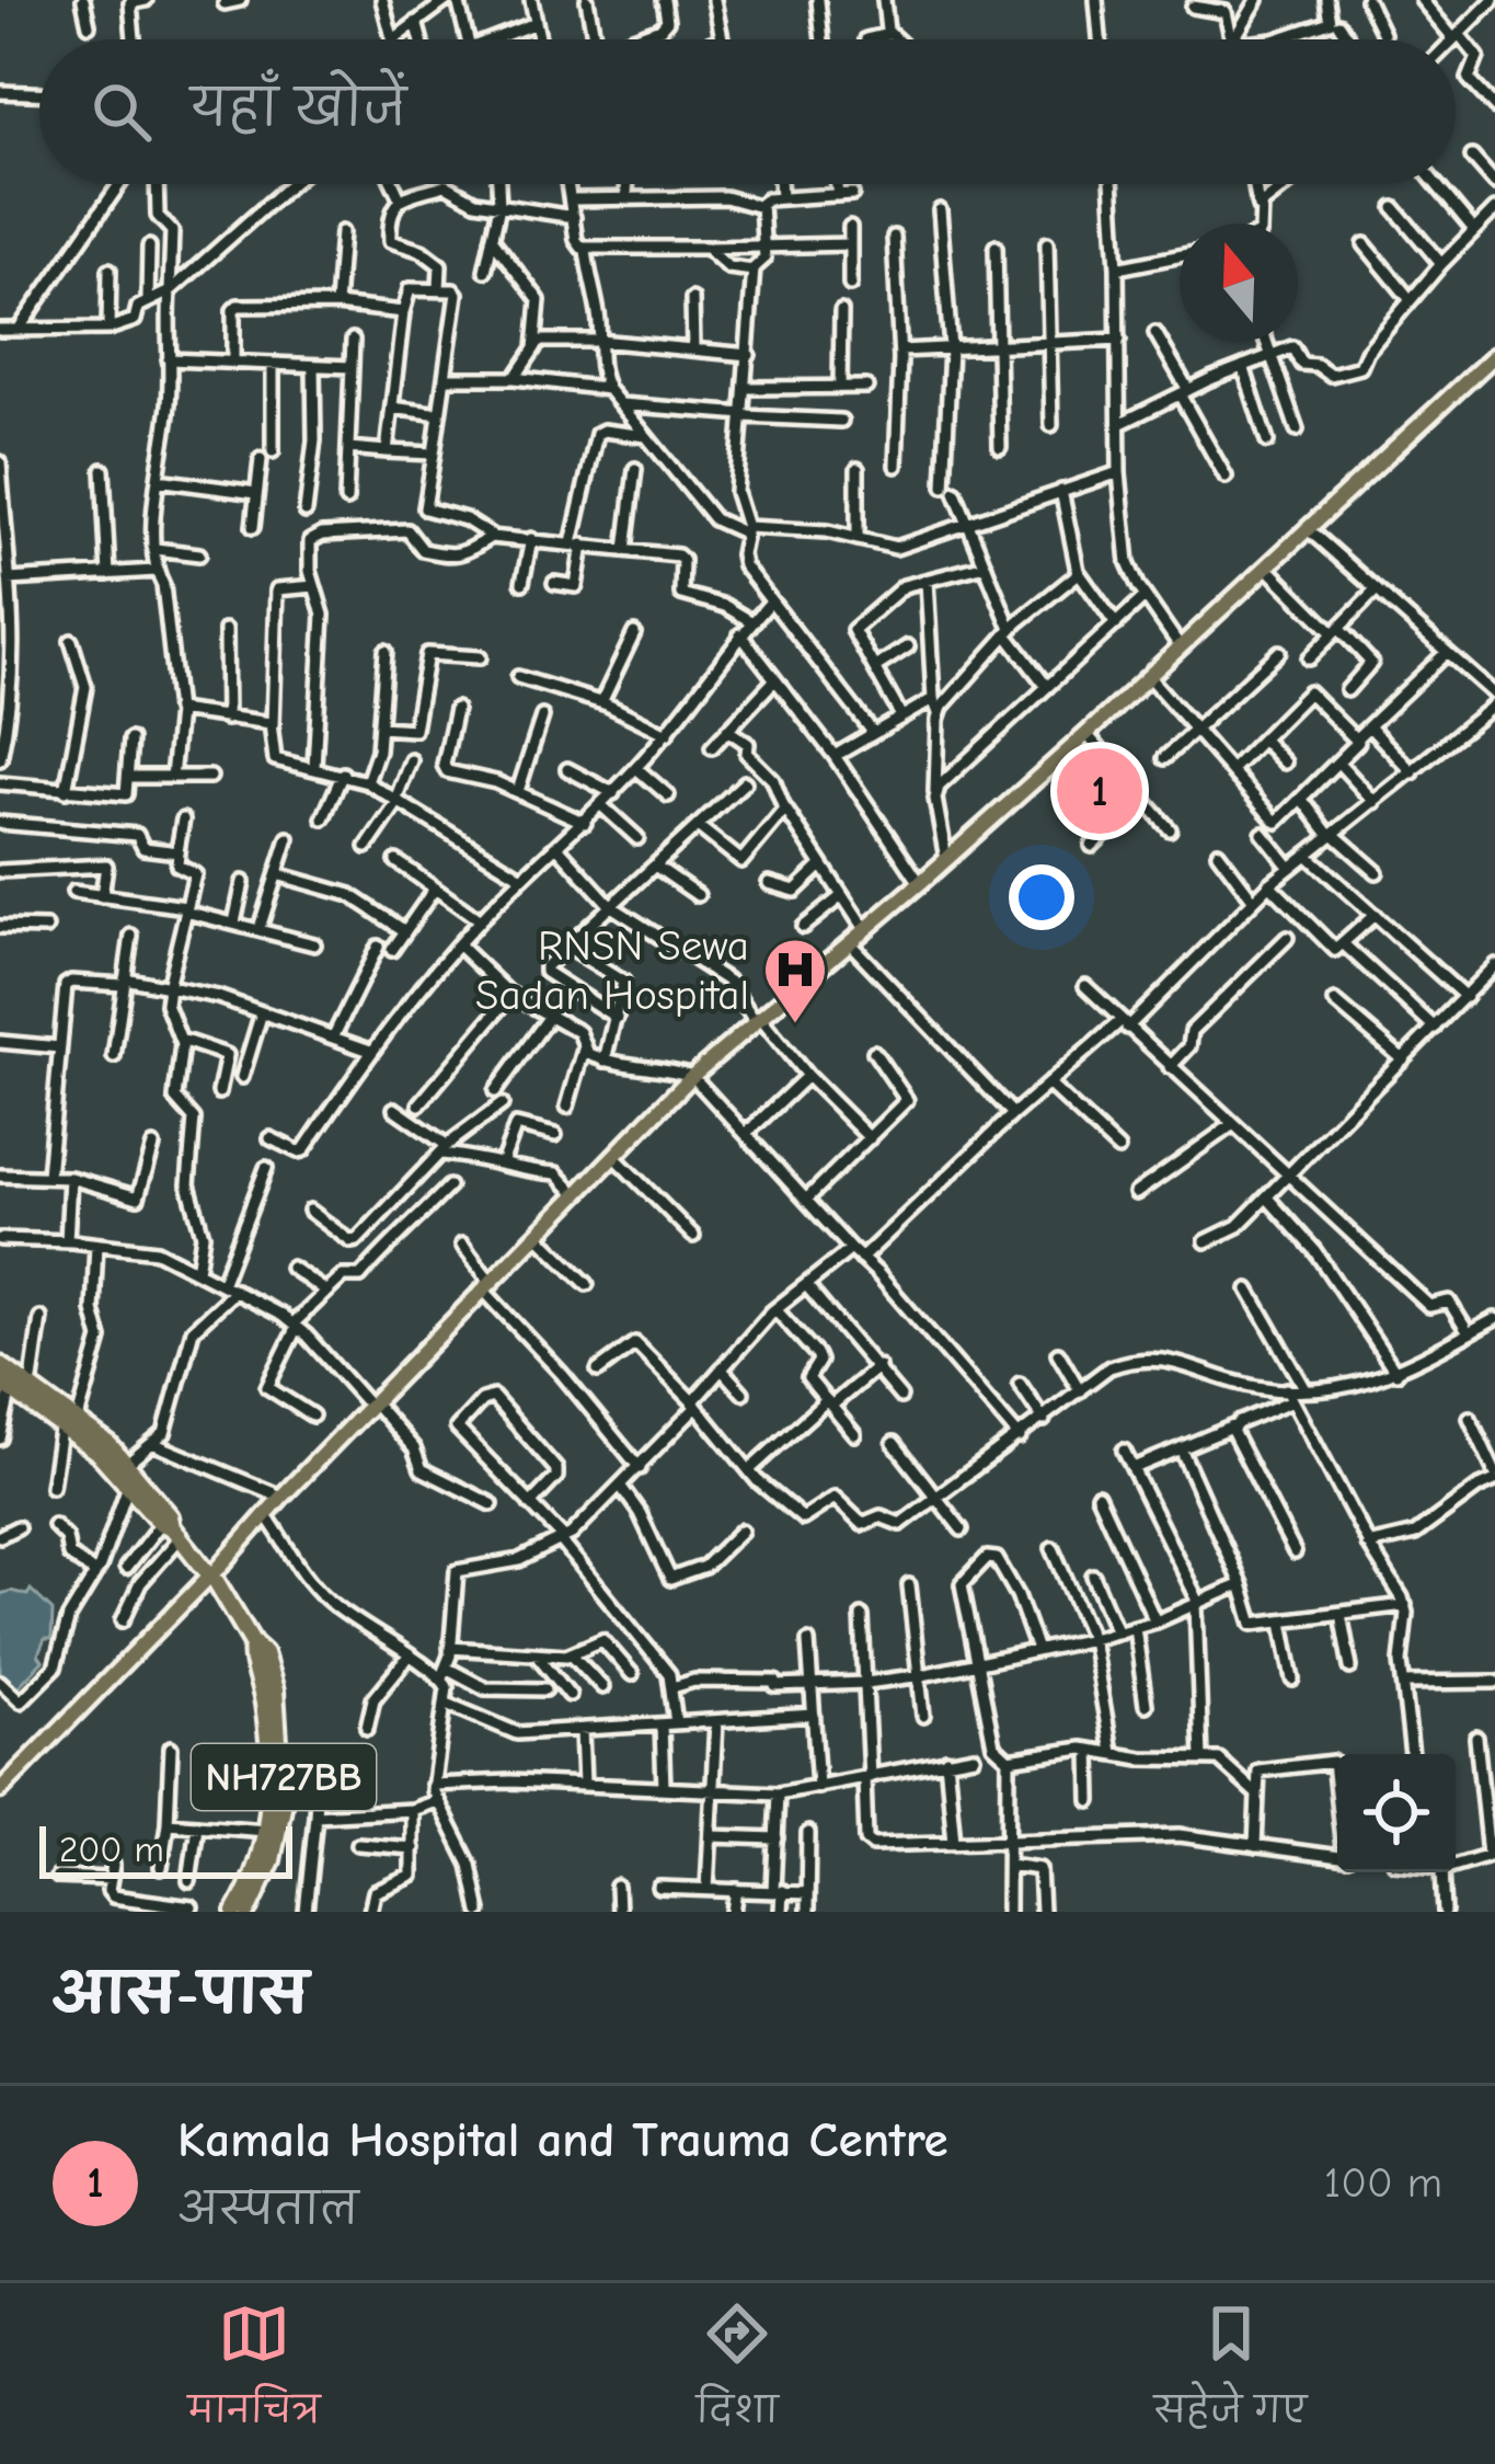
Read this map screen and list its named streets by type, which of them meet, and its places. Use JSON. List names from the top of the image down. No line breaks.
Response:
{"streets":{"highway":["NH727BB"]},"places":{"hospital":["RNSN Sewa Sadan Hospital"]},"scale_bar":"200 m","north":"top","page":{"search":"यहाँ खोजें","pins":"1","scale":"200 m","heading":"आस-पास","list":[{"mark":"1","name":"Kamala Hospital and Trauma Centre","note":"अस्पताल","value":"100 m"}],"nav":["मानचित्र","दिशा","सहेजे गए"]}}
